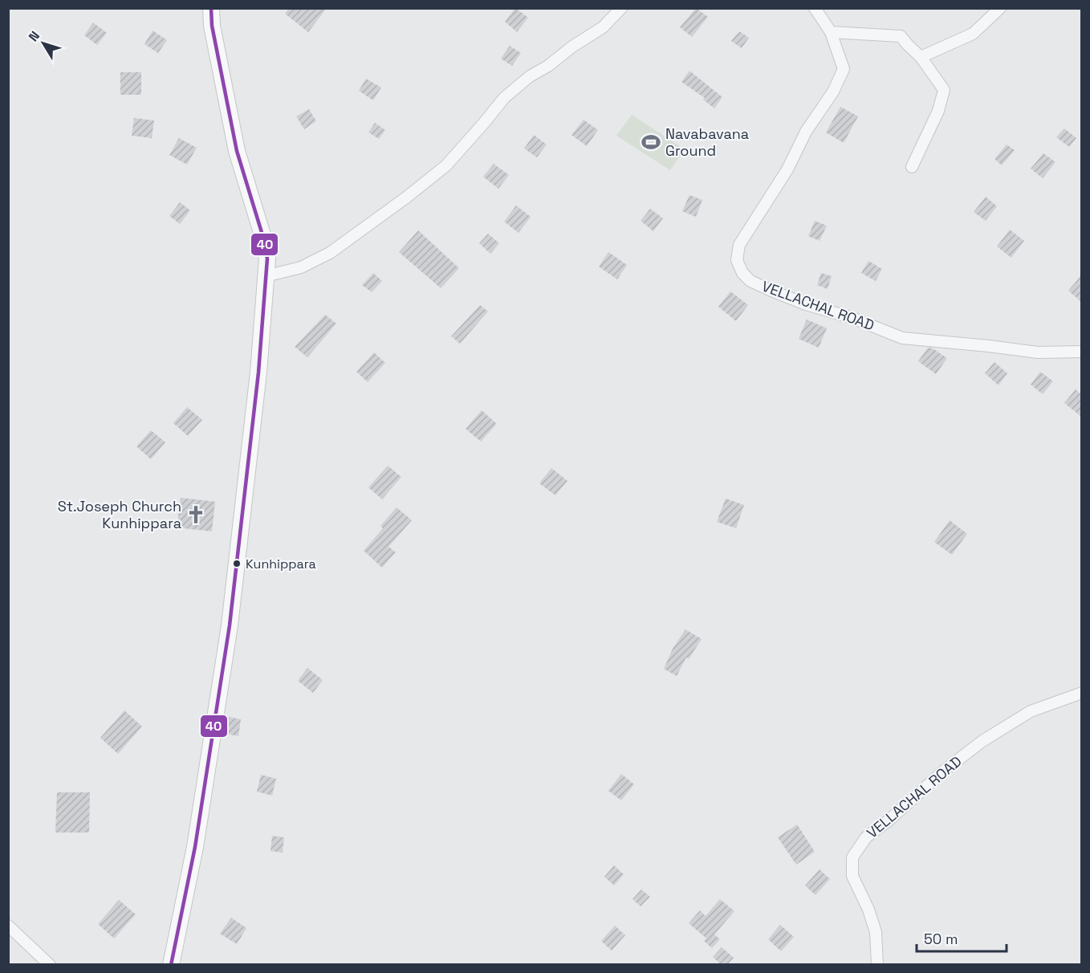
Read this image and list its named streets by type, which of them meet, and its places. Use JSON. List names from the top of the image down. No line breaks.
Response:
{"streets":{"street":["VELLACHAL ROAD"]},"places":{"sports":["Navabavana Ground"],"church":["St.Joseph Church Kunhippara"],"other":["Kunhippara"]},"lines":["transit line 40"],"scale_bar":"50 m","north":"top left"}
